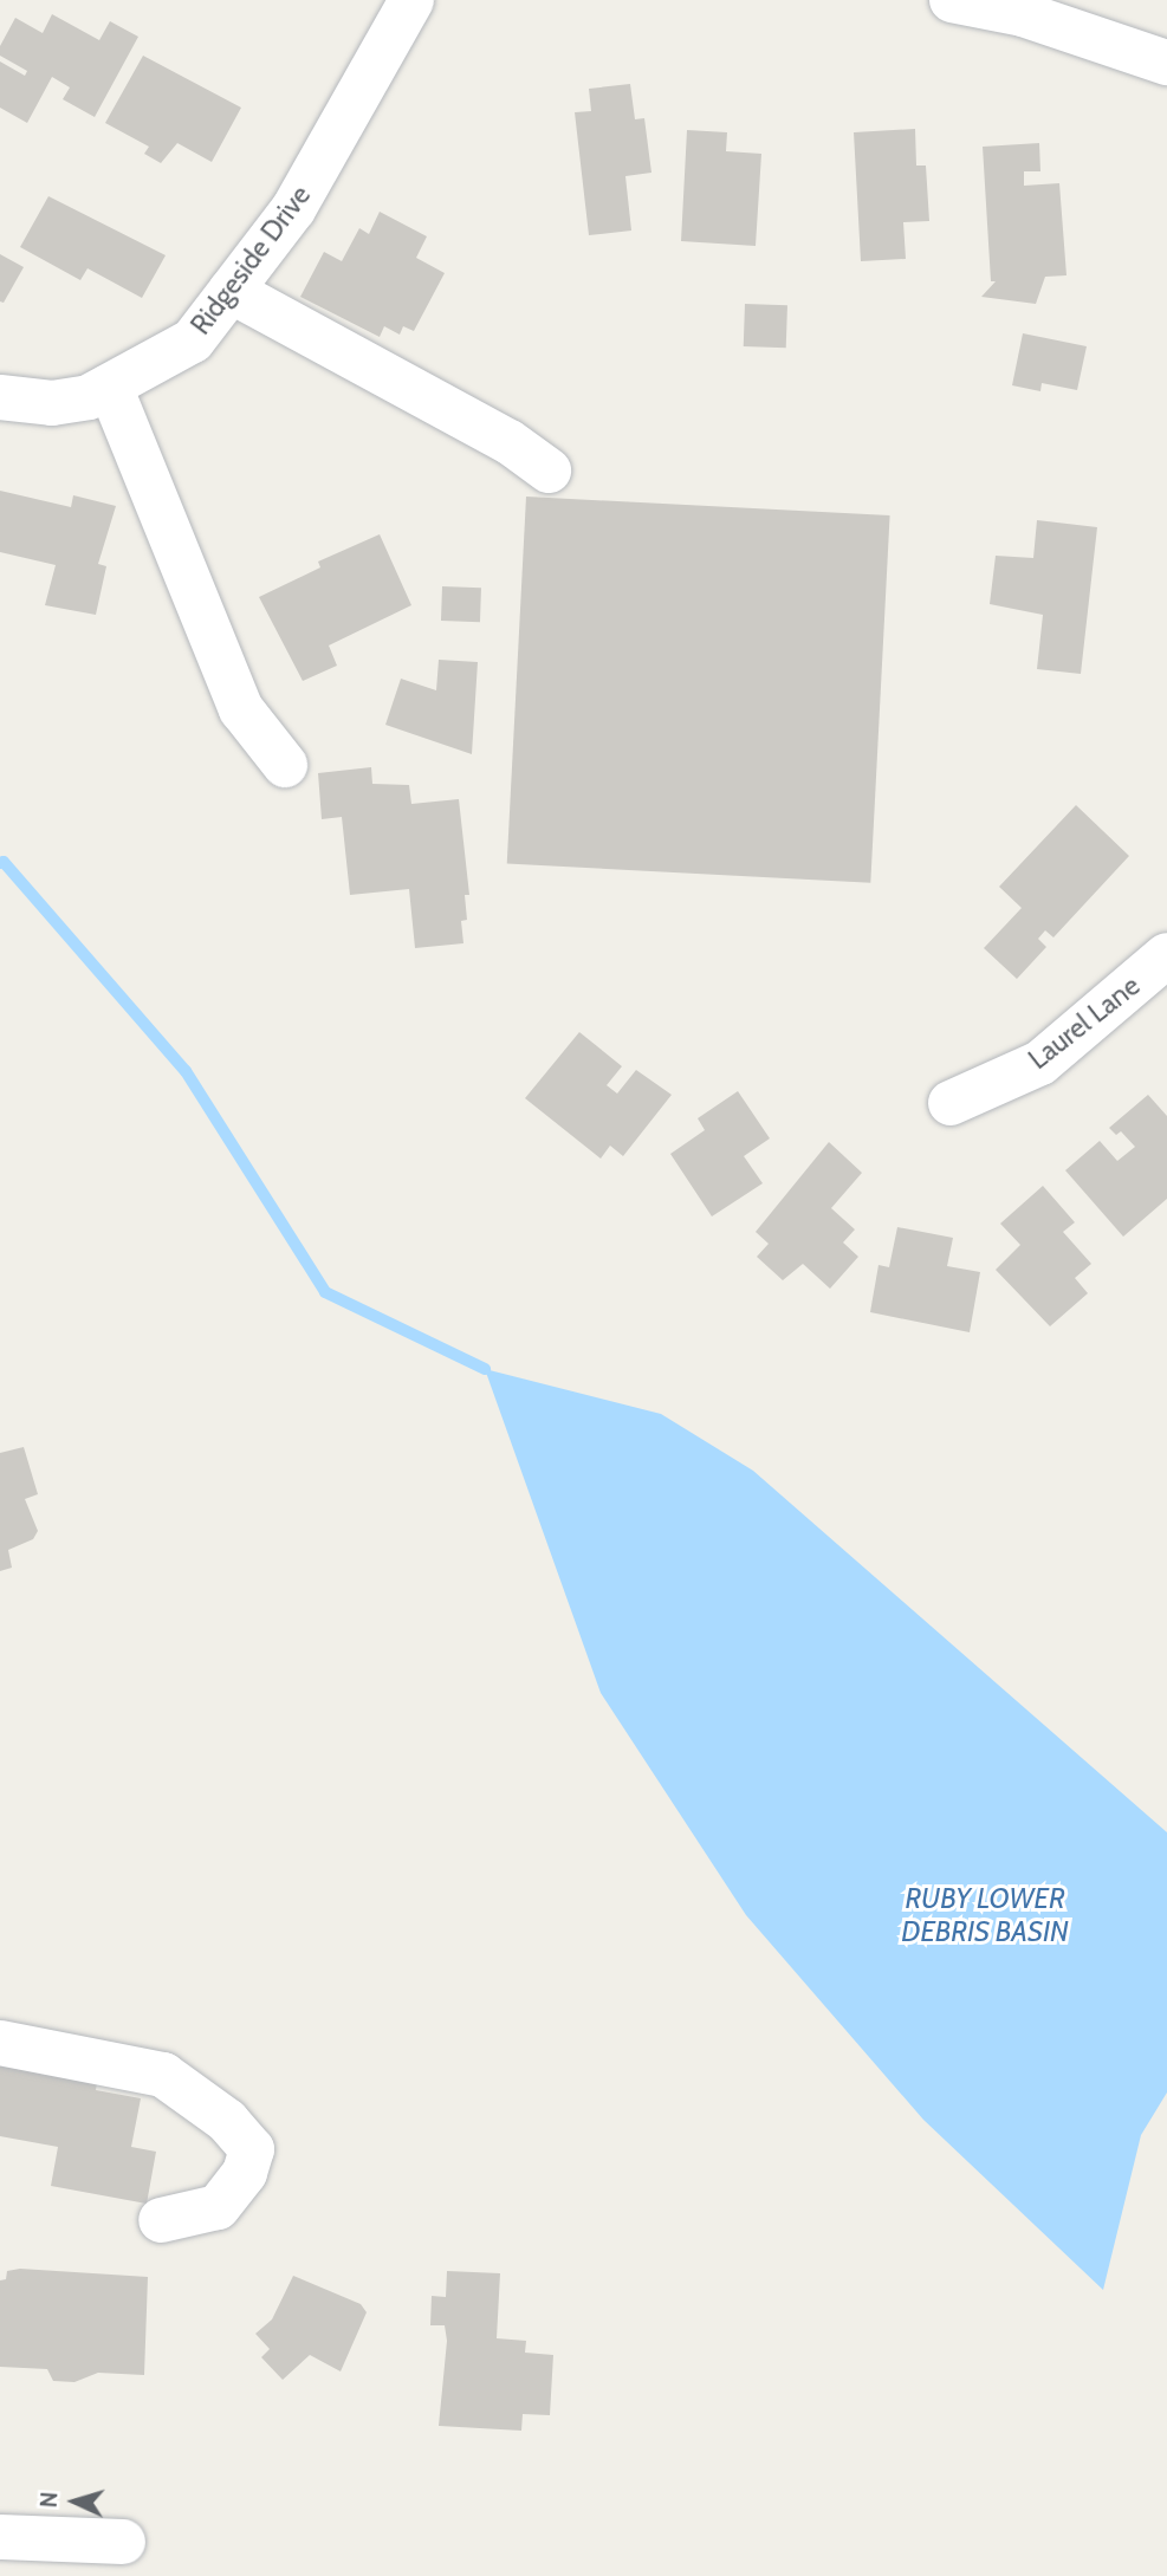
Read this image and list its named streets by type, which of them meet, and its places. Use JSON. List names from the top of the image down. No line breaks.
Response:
{"streets":{"street":["Ridgeside Drive","Laurel Lane"]},"water":["RUBY LOWER DEBRIS BASIN"],"north":"left"}
